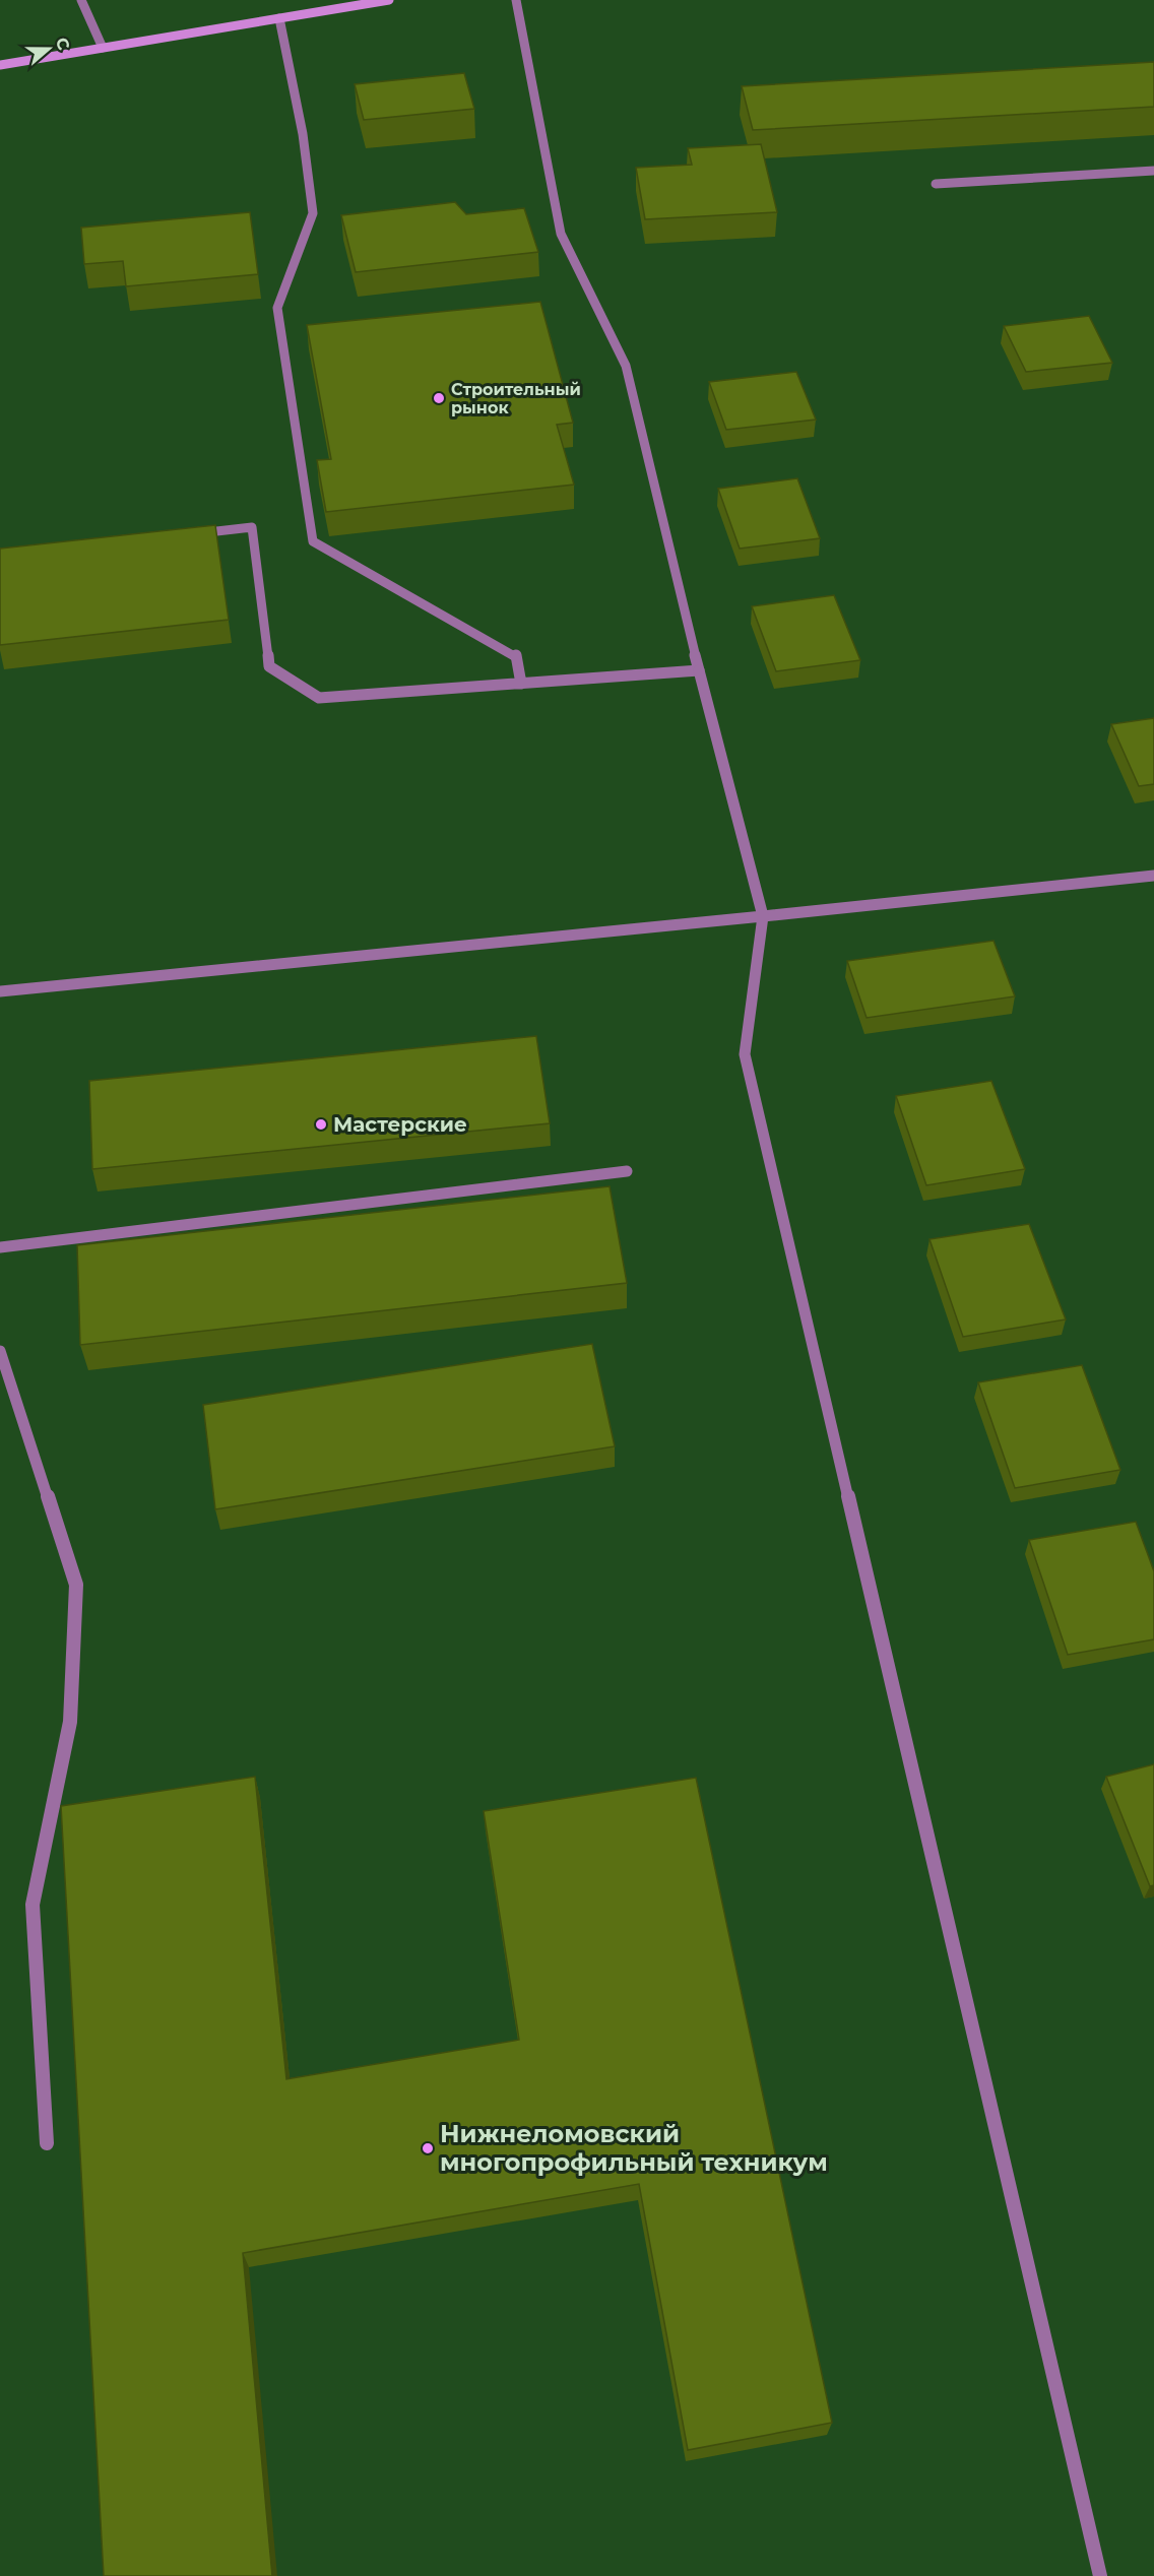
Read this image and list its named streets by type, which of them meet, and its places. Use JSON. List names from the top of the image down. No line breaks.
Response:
{"places":["Строительный рынок","Мастерские","Нижнеломовский многопрофильный техникум"],"north":"right"}
